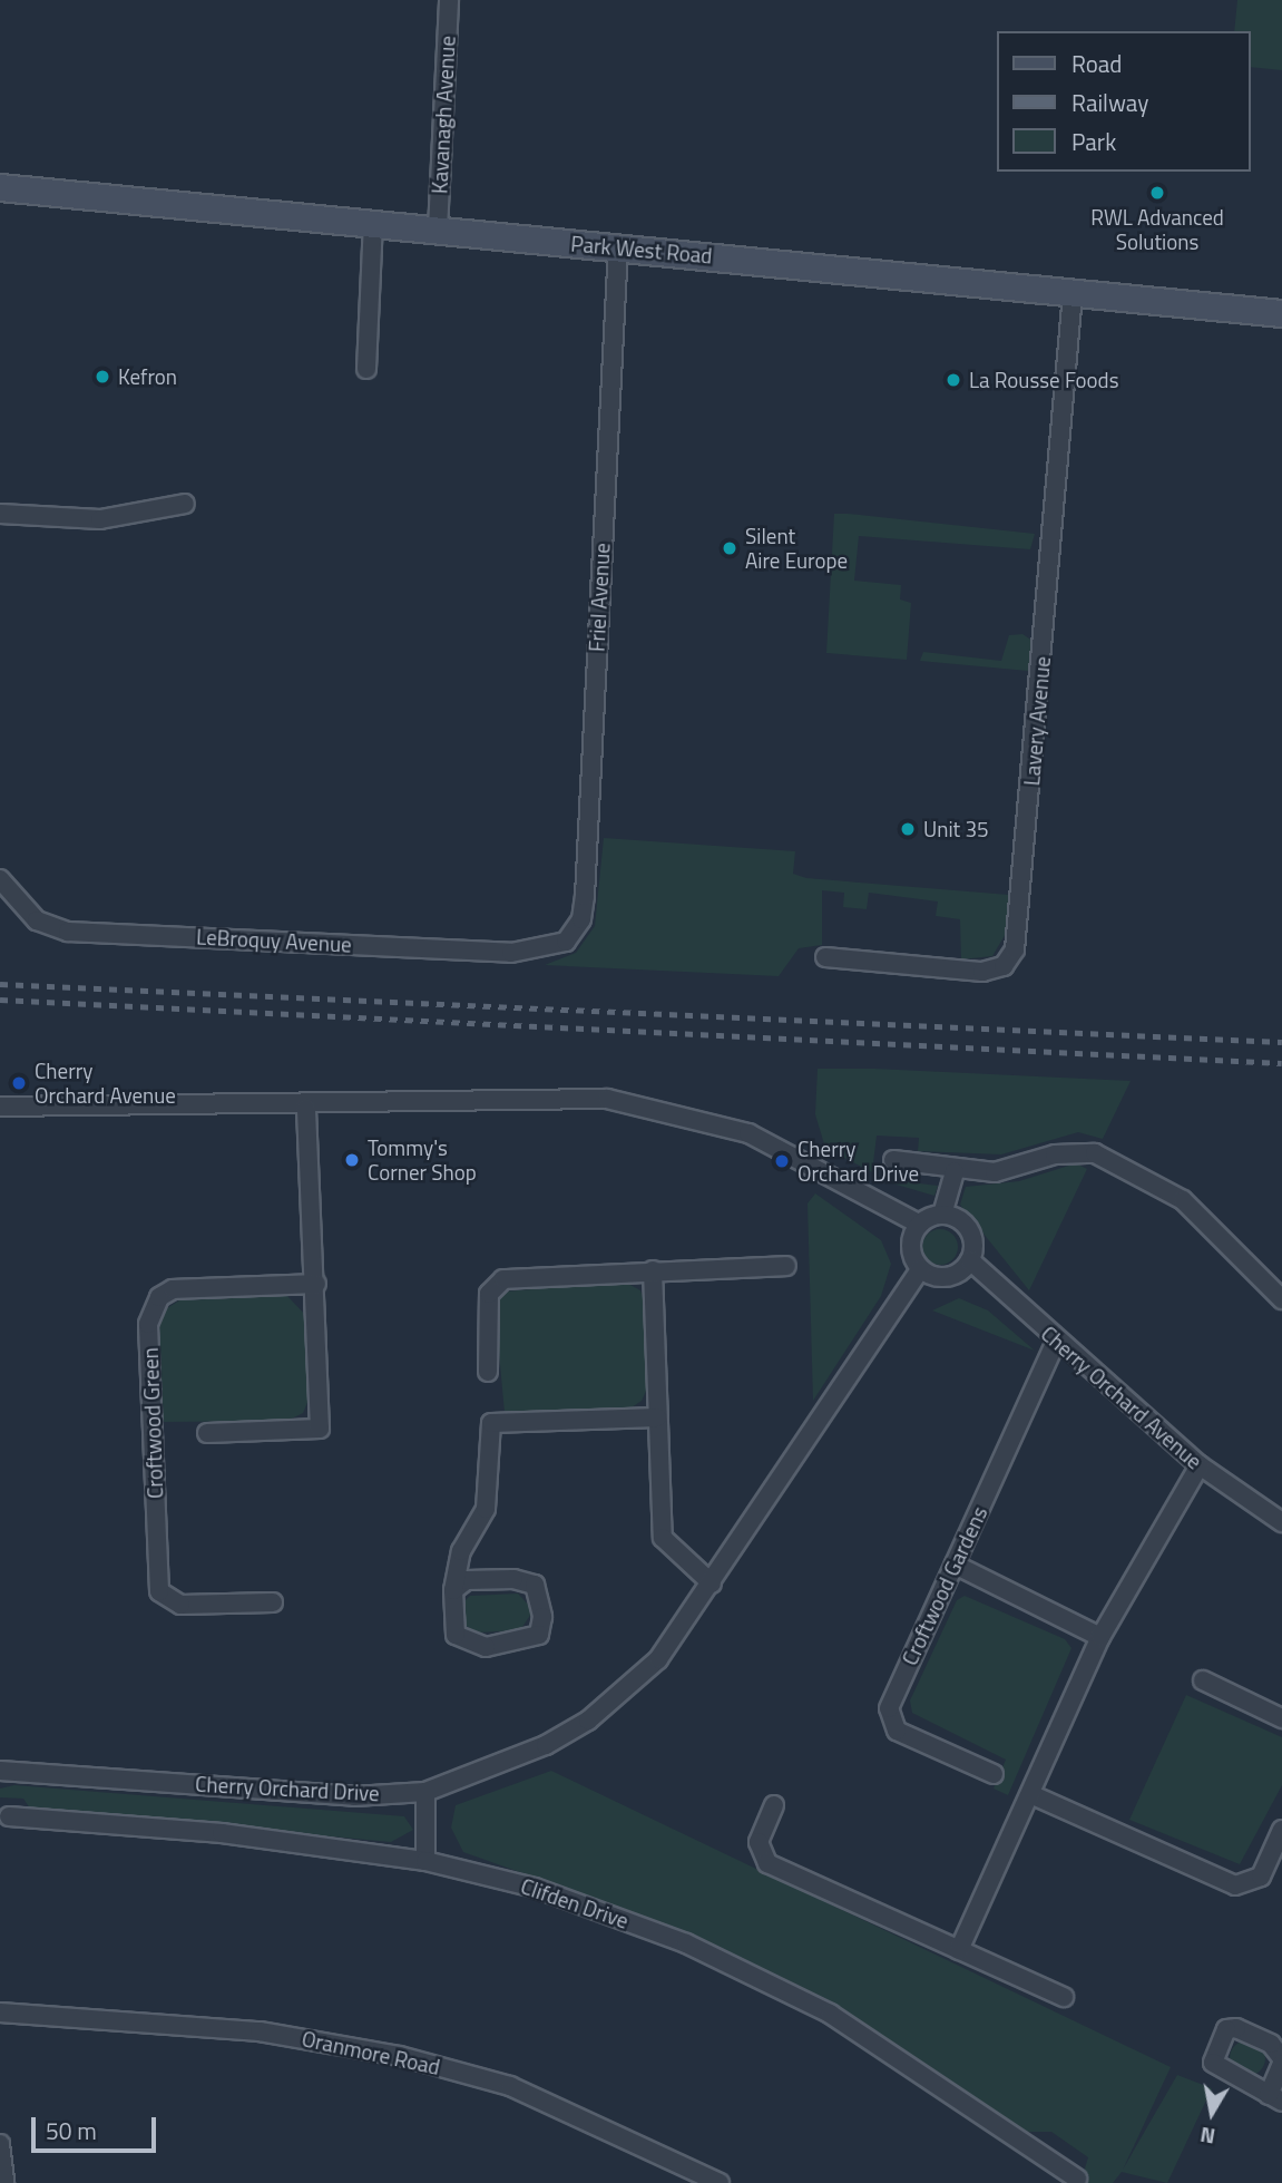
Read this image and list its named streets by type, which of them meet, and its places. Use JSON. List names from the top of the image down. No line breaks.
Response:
{"streets":{"street":["Kavanagh Avenue","Park West Road","Friel Avenue","Lavery Avenue","LeBroquy Avenue","Cherry Orchard Avenue","Croftwood Green","Croftwood Gardens","Cherry Orchard Drive","Clifden Drive","Oranmore Road"]},"crossings":[["Kavanagh Avenue","Park West Road"],["Park West Road","Friel Avenue"],["Park West Road","Lavery Avenue"],["Friel Avenue","LeBroquy Avenue"],["Cherry Orchard Avenue","Croftwood Gardens"],["Cherry Orchard Avenue","Cherry Orchard Drive"]],"places":["RWL Advanced Solutions","Kefron","La Rousse Foods","Silent Aire Europe","Unit 35","Cherry Orchard Avenue","Tommy's Corner Shop","Cherry Orchard Drive"],"legend":["Road","Railway","Park"],"scale_bar":"50 m","north":"bottom"}
